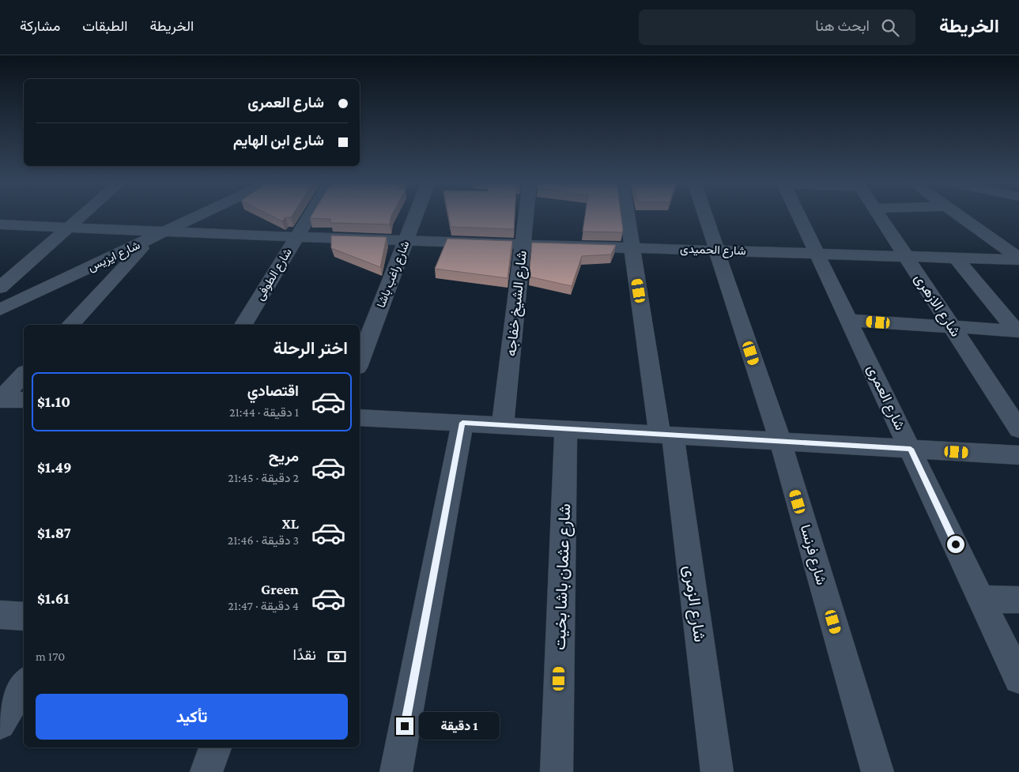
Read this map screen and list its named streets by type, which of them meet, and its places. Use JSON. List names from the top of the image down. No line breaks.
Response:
{"streets":{"street":["شارع الحميدى","شارع ايزيس","شارع الطوفى","شارع راغب باشا","شارع الشيخ خفاجه","شارع الازهرى","شارع العمرى","شارع فرنسا","شارع عثمان باشا بخيت","شارع الزمرى"]},"crossings":[["شارع الحميدى","شارع ايزيس"],["شارع الحميدى","شارع الطوفى"],["شارع الحميدى","شارع راغب باشا"],["شارع الحميدى","شارع الشيخ خفاجه"],["شارع الحميدى","شارع الازهرى"],["شارع الحميدى","شارع العمرى"],["شارع الحميدى","شارع فرنسا"],["شارع الحميدى","شارع الزمرى"]],"page":{"header":"الخريطة","search":"ابحث هنا","nav":["الخريطة","الطبقات","مشاركة"],"banner":["شارع العمرى","شارع ابن الهايم"],"heading":"اختر الرحلة","list":[{"name":"اقتصادي","note":"1 دقيقة · 21:44","value":"$1.10"},{"name":"مريح","note":"2 دقيقة · 21:45","value":"$1.49"},{"name":"XL","note":"3 دقيقة · 21:46","value":"$1.87"},{"name":"Green","note":"4 دقيقة · 21:47","value":"$1.61"}],"pay":["نقدًا","170 m"],"buttons":"تأكيد","bubble":"1 دقيقة"}}
